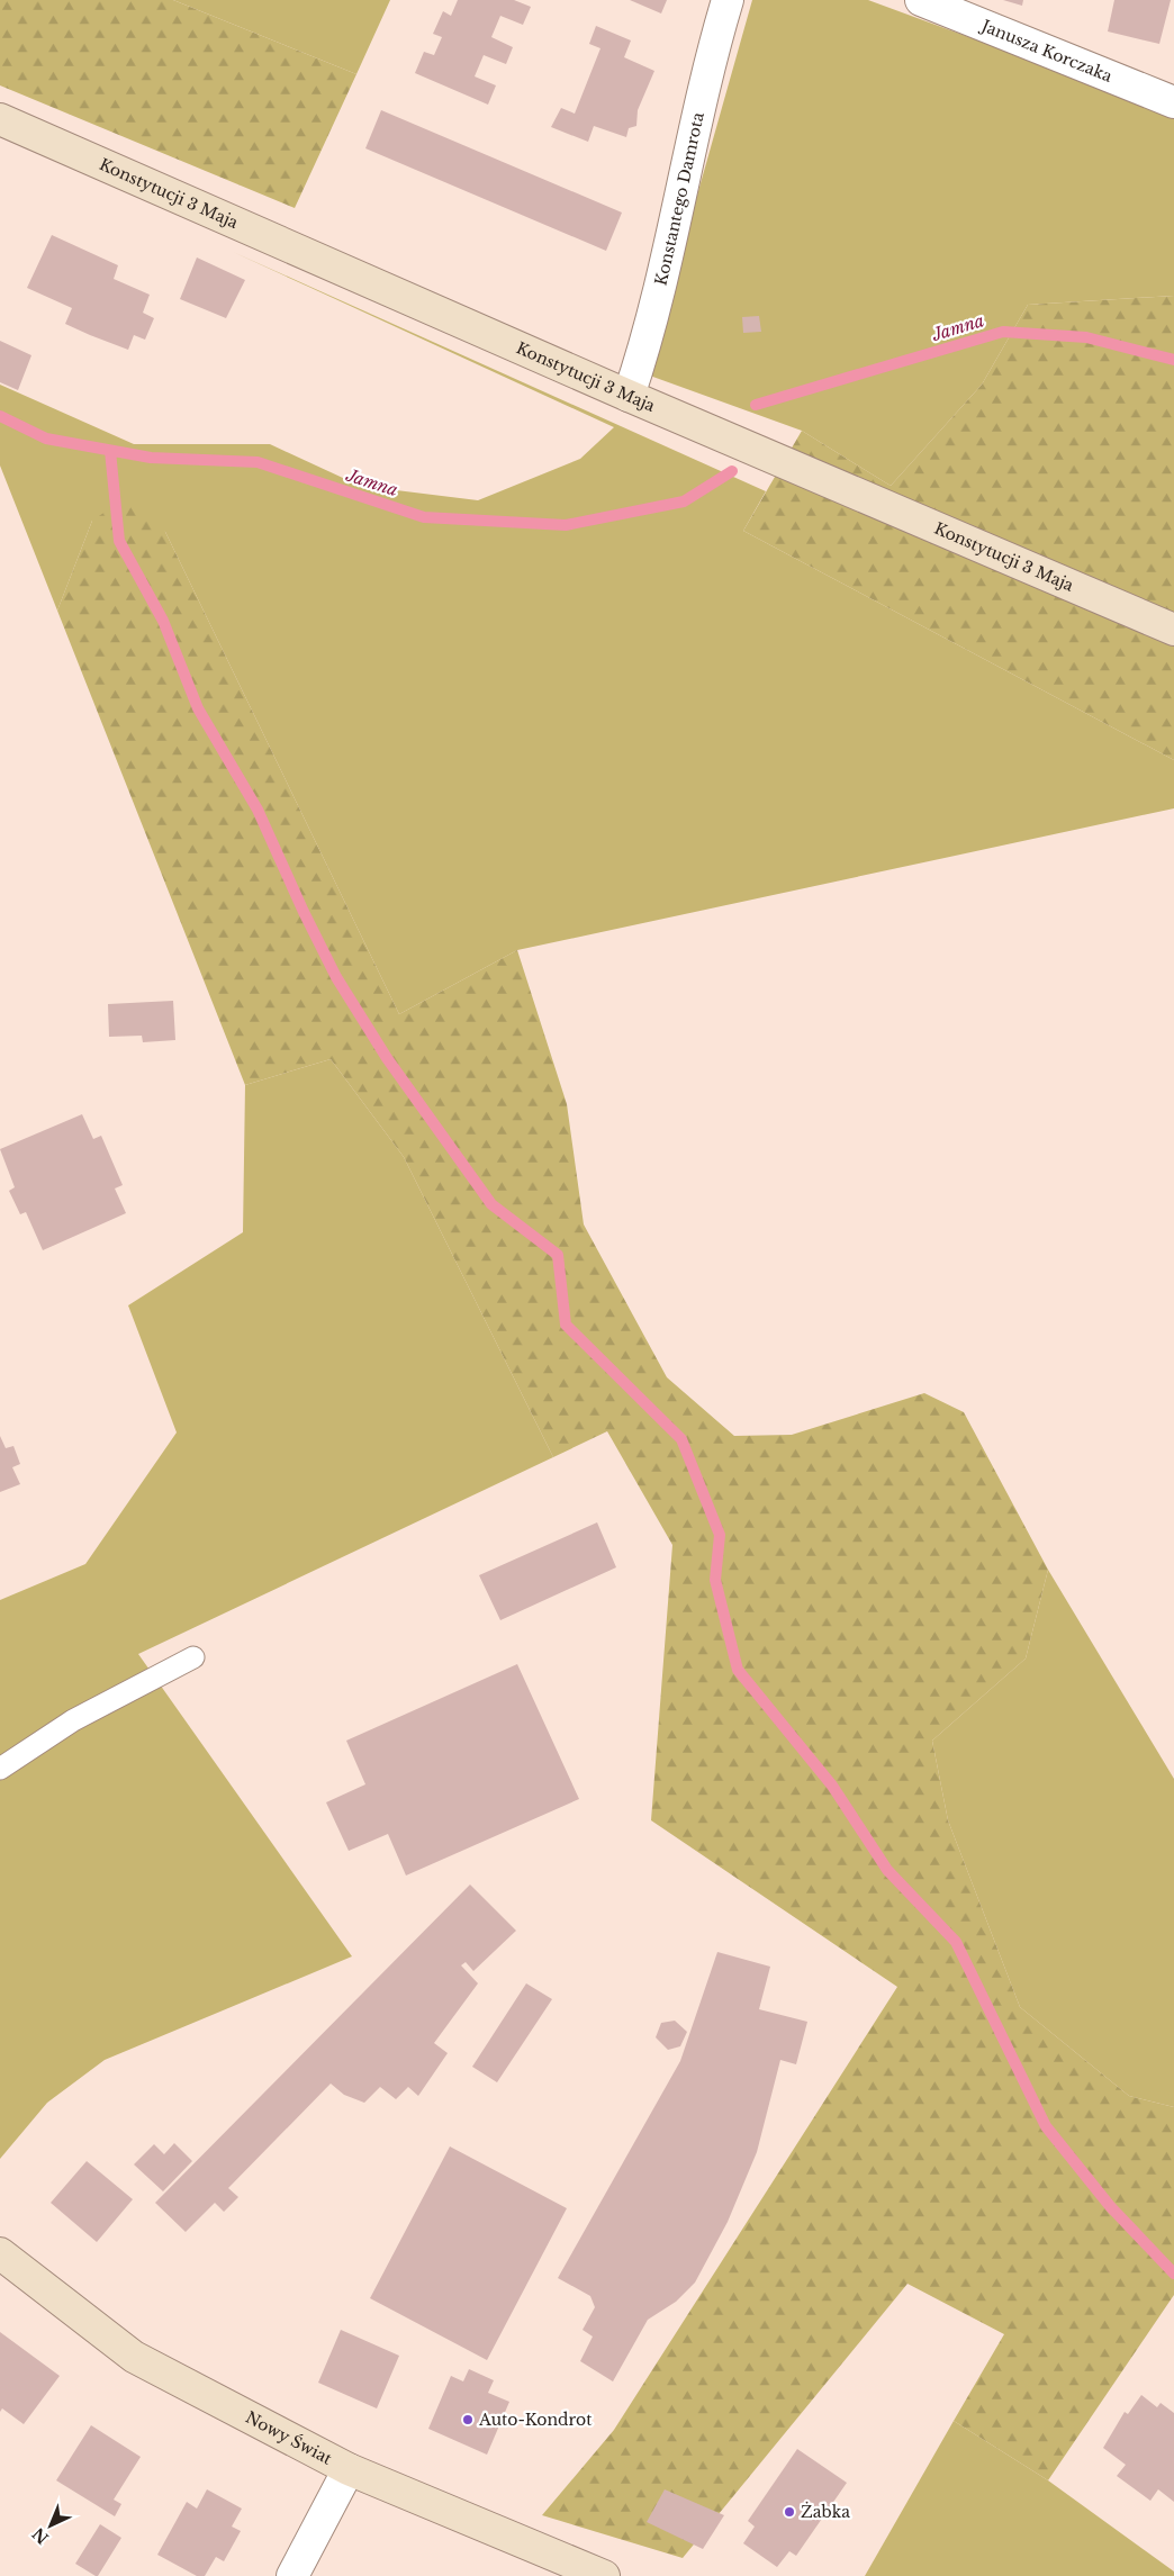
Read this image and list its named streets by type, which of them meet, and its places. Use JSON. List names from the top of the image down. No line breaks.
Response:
{"streets":{"street":["Janusza Korczaka","Konstytucji 3 Maja","Konstantego Damrota","Nowy Świat"]},"crossings":[["Konstytucji 3 Maja","Konstantego Damrota"]],"water":["Jamna"],"places":["Auto-Kondrot","Żabka"],"north":"bottom left"}
